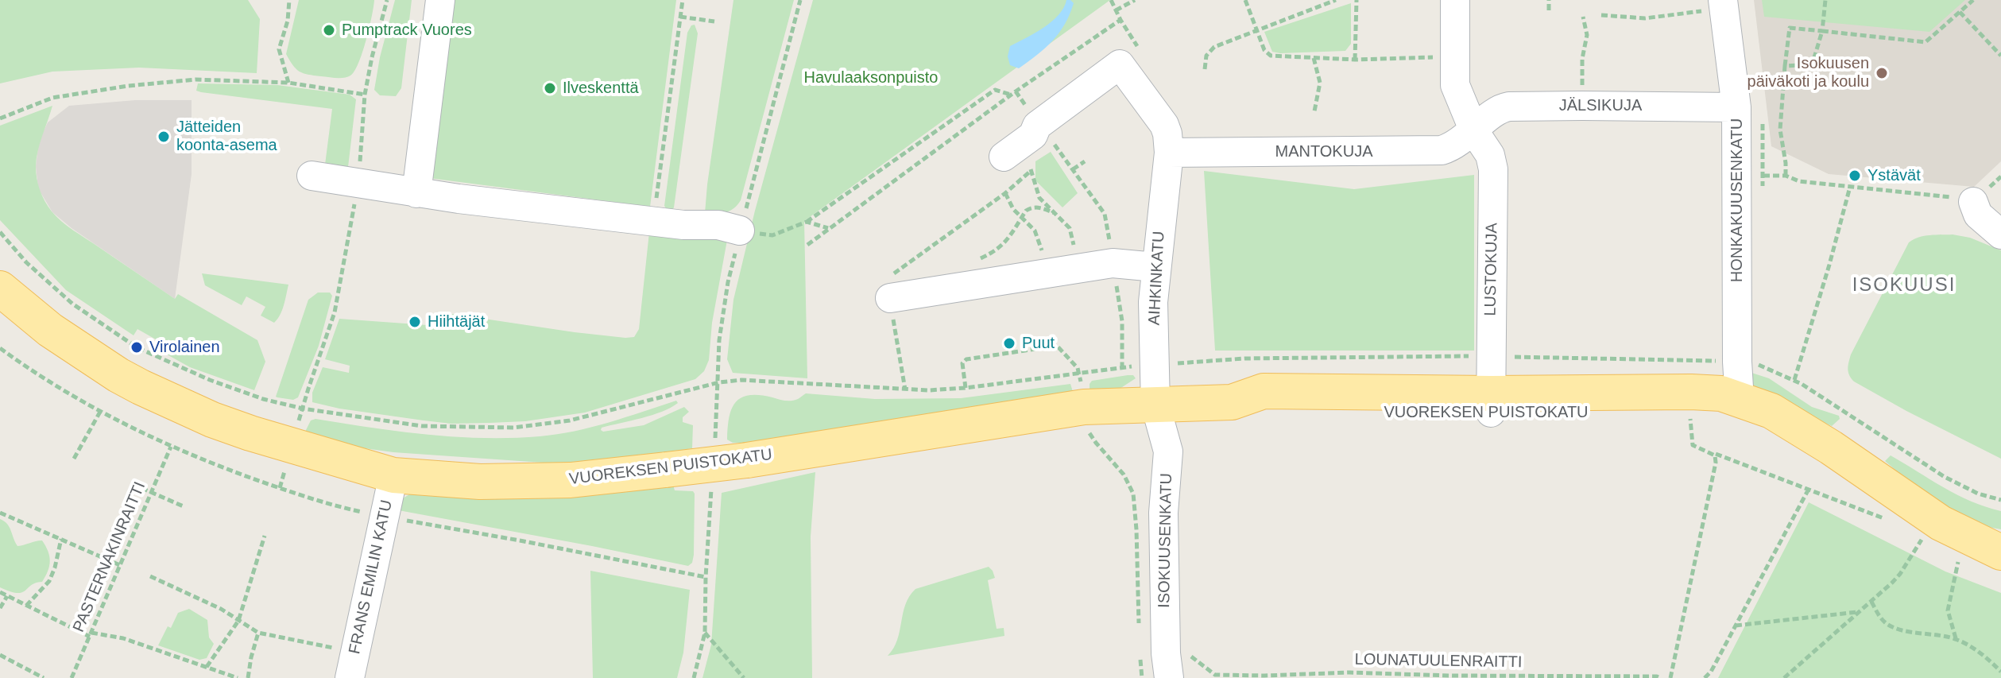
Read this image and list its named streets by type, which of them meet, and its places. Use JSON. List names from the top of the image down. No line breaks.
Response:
{"streets":{"main road":["VUOREKSEN PUISTOKATU"],"street":["JÄLSIKUJA","MANTOKUJA","HONKAKUUSENKATU","LUSTOKUJA","AIHKINKATU","ISOKUUSENKATU","FRANS EMILIN KATU"],"path":["PASTERNAKINRAITTI","LOUNATUULENRAITTI"]},"crossings":[["JÄLSIKUJA","MANTOKUJA"],["JÄLSIKUJA","HONKAKUUSENKATU"],["JÄLSIKUJA","LUSTOKUJA"],["MANTOKUJA","LUSTOKUJA"],["MANTOKUJA","AIHKINKATU"],["HONKAKUUSENKATU","VUOREKSEN PUISTOKATU"],["LUSTOKUJA","VUOREKSEN PUISTOKATU"],["AIHKINKATU","VUOREKSEN PUISTOKATU"],["AIHKINKATU","ISOKUUSENKATU"],["VUOREKSEN PUISTOKATU","ISOKUUSENKATU"],["VUOREKSEN PUISTOKATU","FRANS EMILIN KATU"]],"districts":["ISOKUUSI"],"parks":["Havulaaksonpuisto"],"places":["Pumptrack Vuores","Isokuusen päiväkoti ja koulu","Ilveskenttä","Jätteiden koonta-asema","Ystävät","Hiihtäjät","Puut","Virolainen"]}
